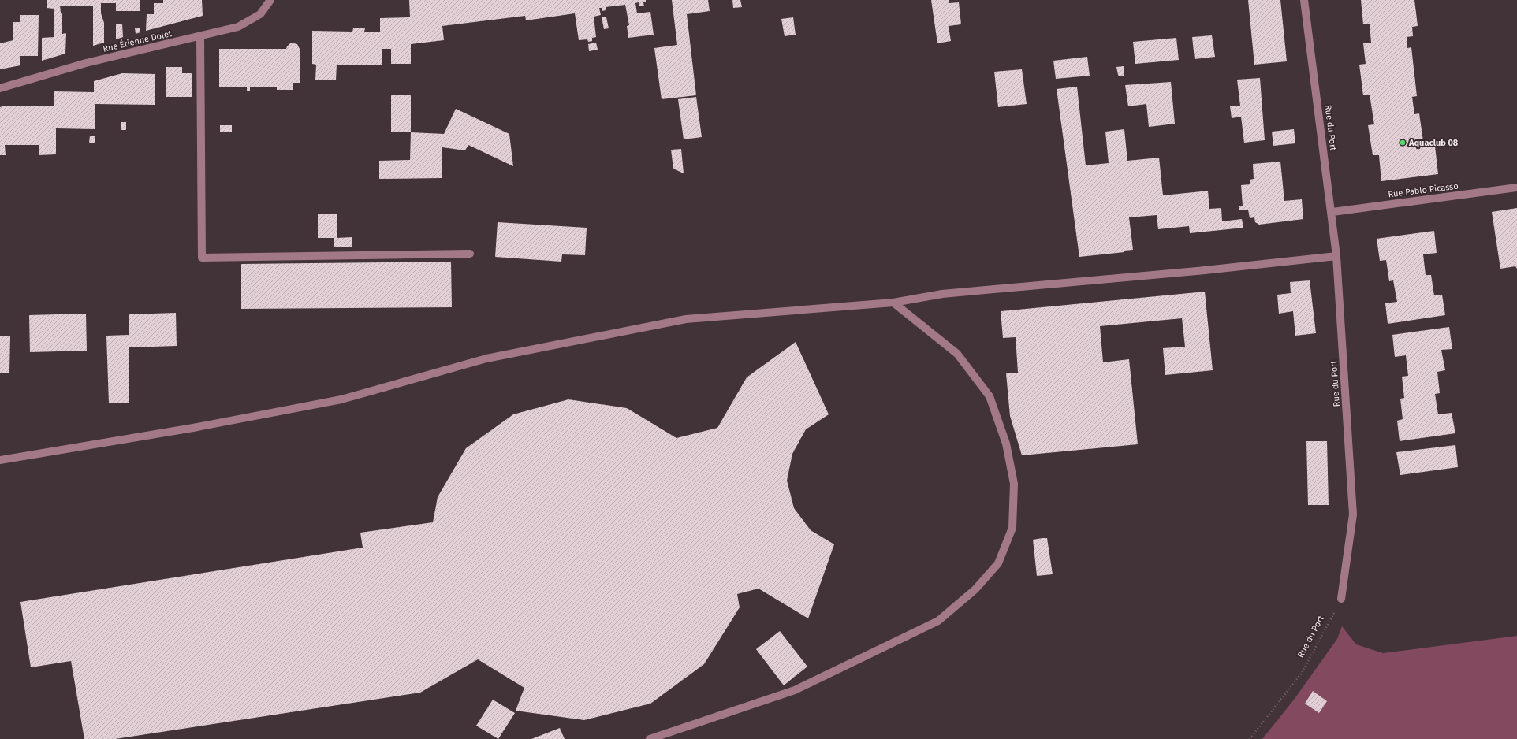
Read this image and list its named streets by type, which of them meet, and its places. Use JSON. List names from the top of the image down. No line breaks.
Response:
{"streets":{"street":["Rue Étienne Dolet","Rue du Port","Rue Pablo Picasso"]},"crossings":[["Rue du Port","Rue Pablo Picasso"]],"places":["Aquaclub 08"]}
